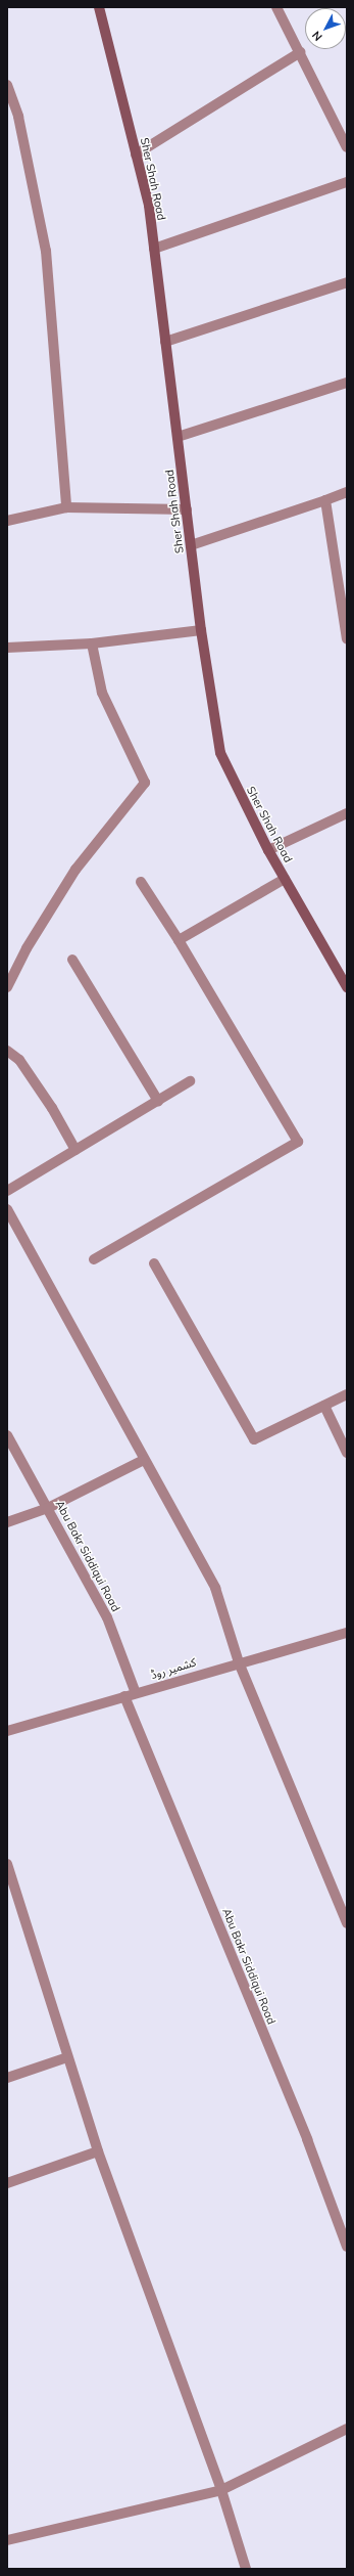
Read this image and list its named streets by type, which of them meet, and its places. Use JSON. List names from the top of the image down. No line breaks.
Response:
{"streets":{"main road":["Sher Shah Road"],"street":["Abu Bakr Siddiqui Road","کشمیر روڈ"]},"crossings":[["Abu Bakr Siddiqui Road","کشمیر روڈ"]],"north":"bottom left"}
